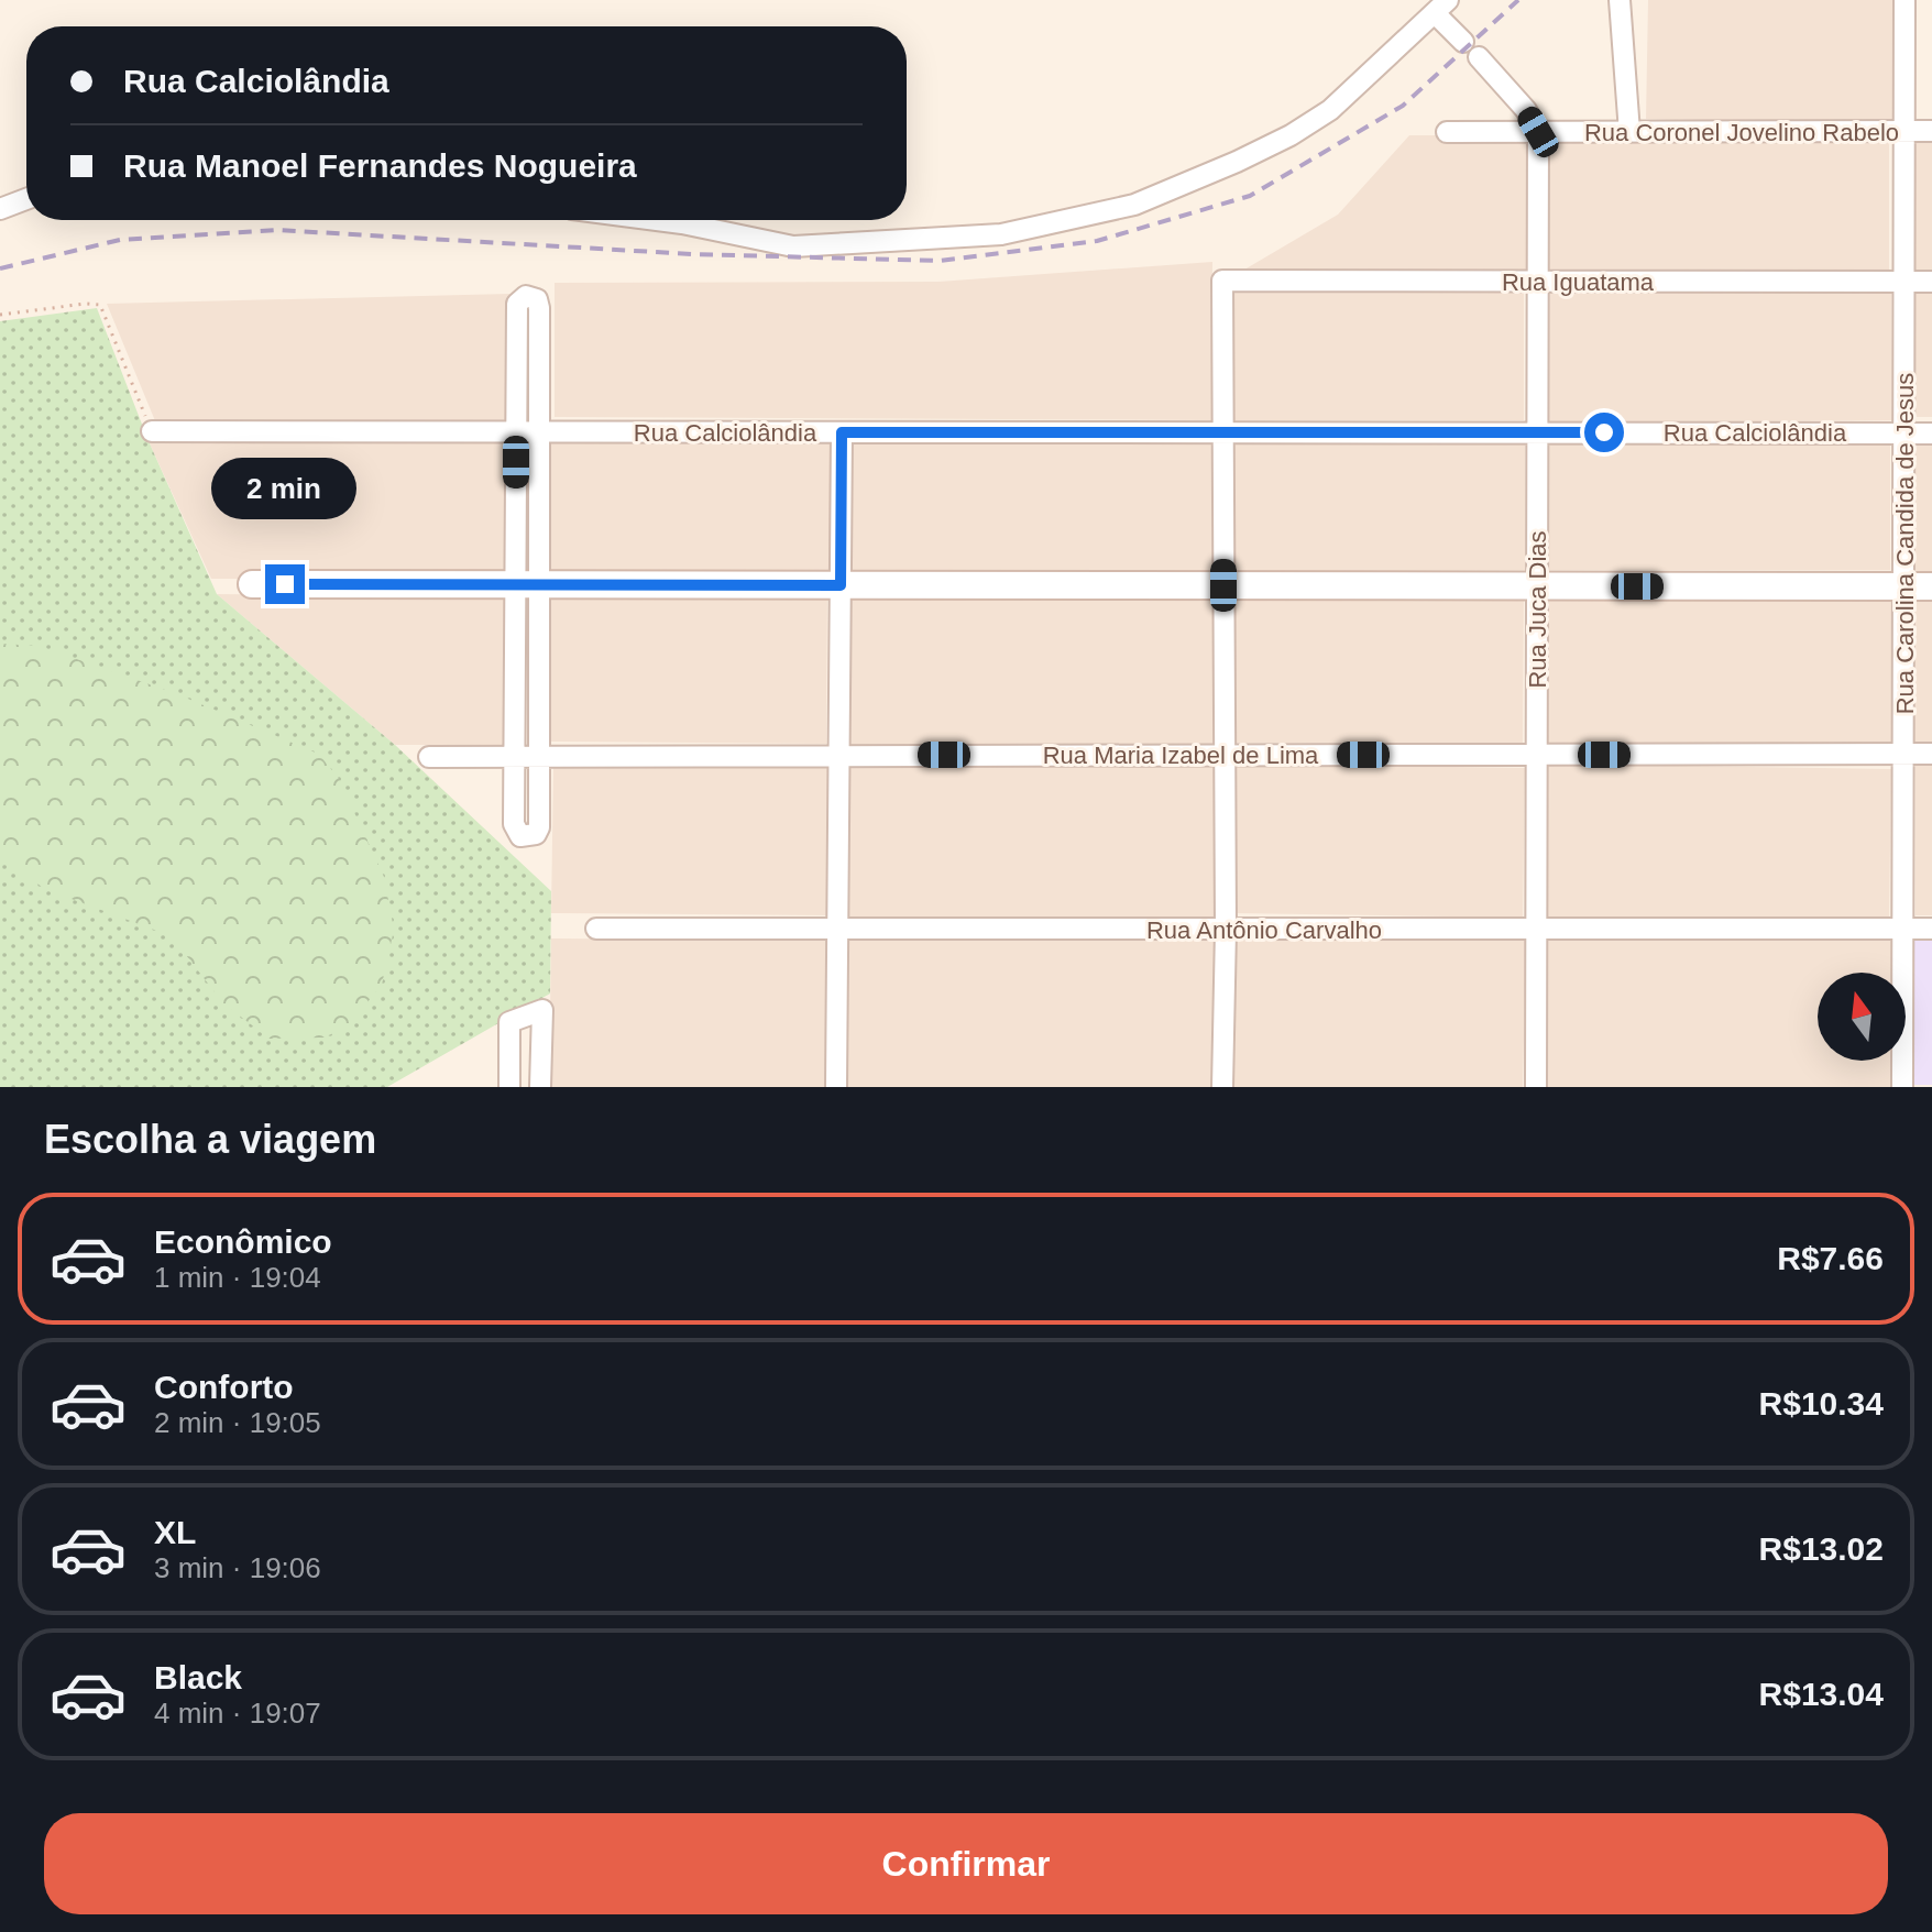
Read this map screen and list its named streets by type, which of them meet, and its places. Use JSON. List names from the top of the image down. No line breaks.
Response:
{"streets":{"street":["Rua Coronel Jovelino Rabelo","Rua Iguatama","Rua Calciolândia","Rua Carolina Candida de Jesus","Rua Juca Dias","Rua Maria Izabel de Lima","Rua Antônio Carvalho"]},"crossings":[["Rua Coronel Jovelino Rabelo","Rua Carolina Candida de Jesus"],["Rua Coronel Jovelino Rabelo","Rua Juca Dias"],["Rua Iguatama","Rua Calciolândia"],["Rua Iguatama","Rua Carolina Candida de Jesus"],["Rua Iguatama","Rua Juca Dias"],["Rua Calciolândia","Rua Carolina Candida de Jesus"],["Rua Calciolândia","Rua Juca Dias"],["Rua Carolina Candida de Jesus","Rua Maria Izabel de Lima"],["Rua Carolina Candida de Jesus","Rua Antônio Carvalho"],["Rua Juca Dias","Rua Maria Izabel de Lima"],["Rua Juca Dias","Rua Antônio Carvalho"]],"north":"top","page":{"banner":["Rua Calciolândia","Rua Manoel Fernandes Nogueira"],"bubble":"2 min","heading":"Escolha a viagem","list":[{"name":"Econômico","note":"1 min · 19:04","value":"R$7.66"},{"name":"Conforto","note":"2 min · 19:05","value":"R$10.34"},{"name":"XL","note":"3 min · 19:06","value":"R$13.02"},{"name":"Black","note":"4 min · 19:07","value":"R$13.04"}],"buttons":"Confirmar"}}
